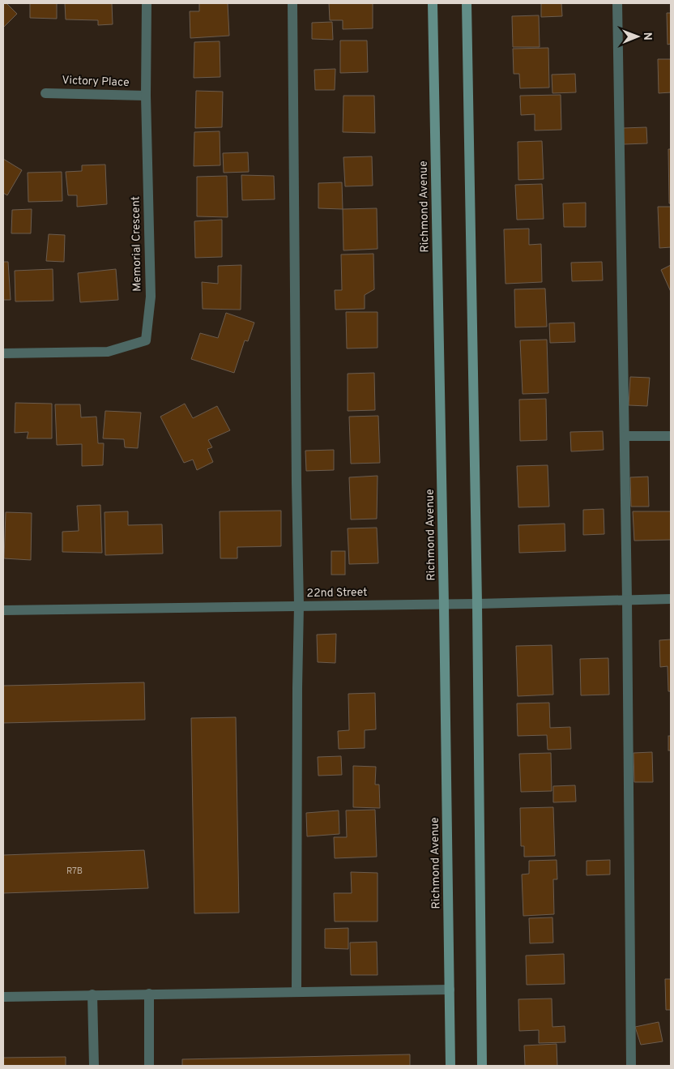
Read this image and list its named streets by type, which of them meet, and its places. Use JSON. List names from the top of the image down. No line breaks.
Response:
{"streets":{"main road":["Richmond Avenue"],"street":["Victory Place","Memorial Crescent","22nd Street"]},"crossings":[["Victory Place","Memorial Crescent"],["Richmond Avenue","22nd Street"]],"house_numbers":["R7B"],"north":"right"}
